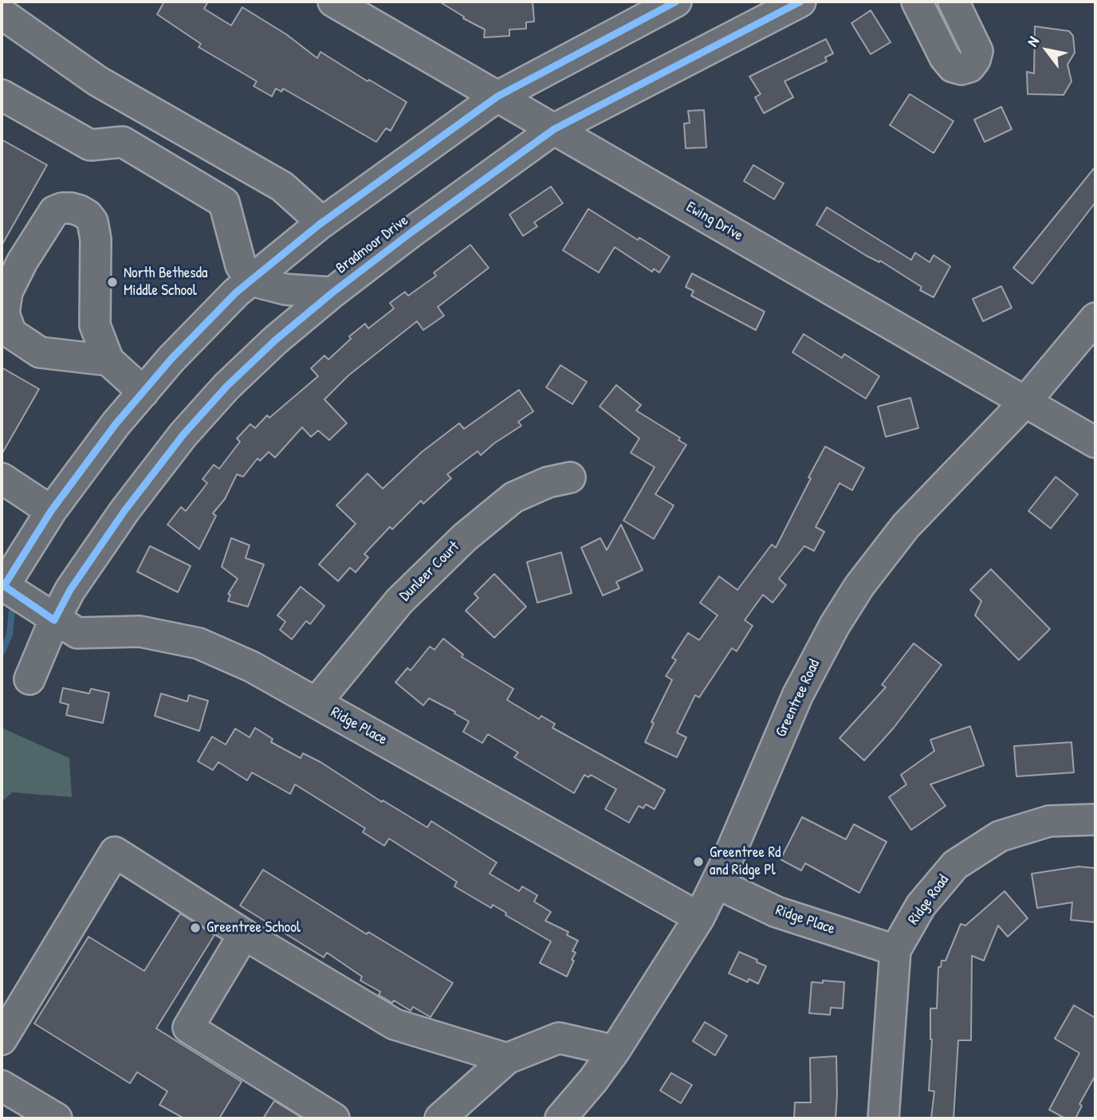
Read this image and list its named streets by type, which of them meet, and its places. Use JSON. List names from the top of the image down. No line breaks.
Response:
{"streets":{"street":["Ewing Drive","Bradmoor Drive","Dunleer Court","Greentree Road","Ridge Place","Ridge Road"]},"crossings":[["Ewing Drive","Bradmoor Drive"],["Ewing Drive","Greentree Road"],["Bradmoor Drive","Ridge Place"],["Dunleer Court","Ridge Place"],["Greentree Road","Ridge Place"],["Ridge Place","Ridge Road"]],"places":["North Bethesda Middle School","Greentree Rd and Ridge Pl","Greentree School"],"north":"top left"}
